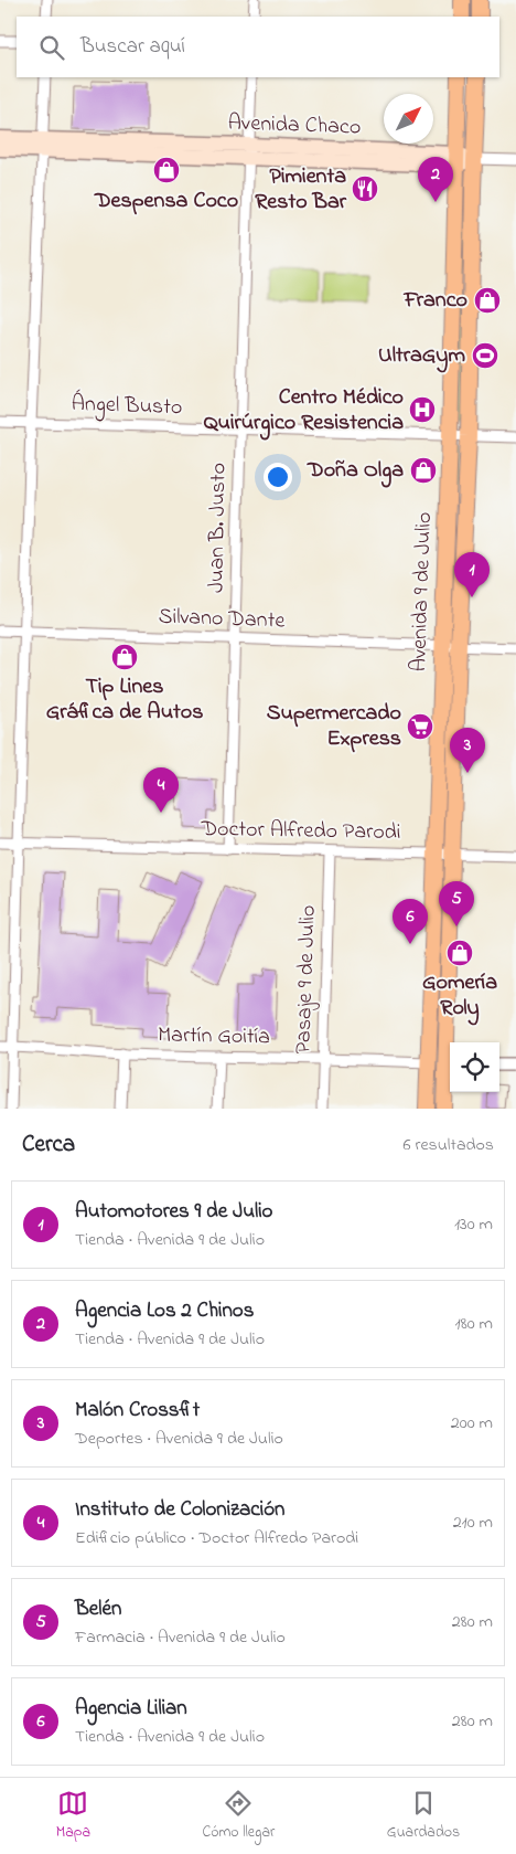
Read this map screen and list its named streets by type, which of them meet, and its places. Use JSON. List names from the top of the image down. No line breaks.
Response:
{"streets":{"main road":["Avenida Chaco","Avenida 9 de Julio"],"street":["Ángel Busto","Juan B. Justo","Silvano Dante","Doctor Alfredo Parodi","Pasaje 9 de Julio","Martín Goitía"]},"crossings":[["Avenida Chaco","Juan B. Justo"],["Avenida Chaco","Avenida 9 de Julio"],["Ángel Busto","Juan B. Justo"],["Ángel Busto","Avenida 9 de Julio"],["Juan B. Justo","Silvano Dante"],["Juan B. Justo","Doctor Alfredo Parodi"],["Avenida 9 de Julio","Silvano Dante"],["Avenida 9 de Julio","Doctor Alfredo Parodi"],["Avenida 9 de Julio","Martín Goitía"],["Doctor Alfredo Parodi","Pasaje 9 de Julio"],["Pasaje 9 de Julio","Martín Goitía"]],"places":{"shop":["Despensa Coco","Franco","Doña Olga","Tip Lines Gráfica de Autos","Gomería Roly"],"restaurant":["Pimienta Resto Bar"],"sports":["UltraGym"],"hospital":["Centro Médico Quirúrgico Resistencia"],"supermarket":["Supermercado Express"]},"north":"top right","page":{"search":"Buscar aquí","pins":["2","1","3","4","5","6"],"heading":["Cerca","6 resultados"],"list":[{"mark":"1","name":"Automotores 9 de Julio","note":"Tienda · Avenida 9 de Julio","value":"130 m"},{"mark":"2","name":"Agencia Los 2 Chinos","note":"Tienda · Avenida 9 de Julio","value":"180 m"},{"mark":"3","name":"Malón Crossfit","note":"Deportes · Avenida 9 de Julio","value":"200 m"},{"mark":"4","name":"Instituto de Colonización","note":"Edificio público · Doctor Alfredo Parodi","value":"210 m"},{"mark":"5","name":"Belén","note":"Farmacia · Avenida 9 de Julio","value":"280 m"},{"mark":"6","name":"Agencia Lilian","note":"Tienda · Avenida 9 de Julio","value":"280 m"}],"nav":["Mapa","Cómo llegar","Guardados"]}}
